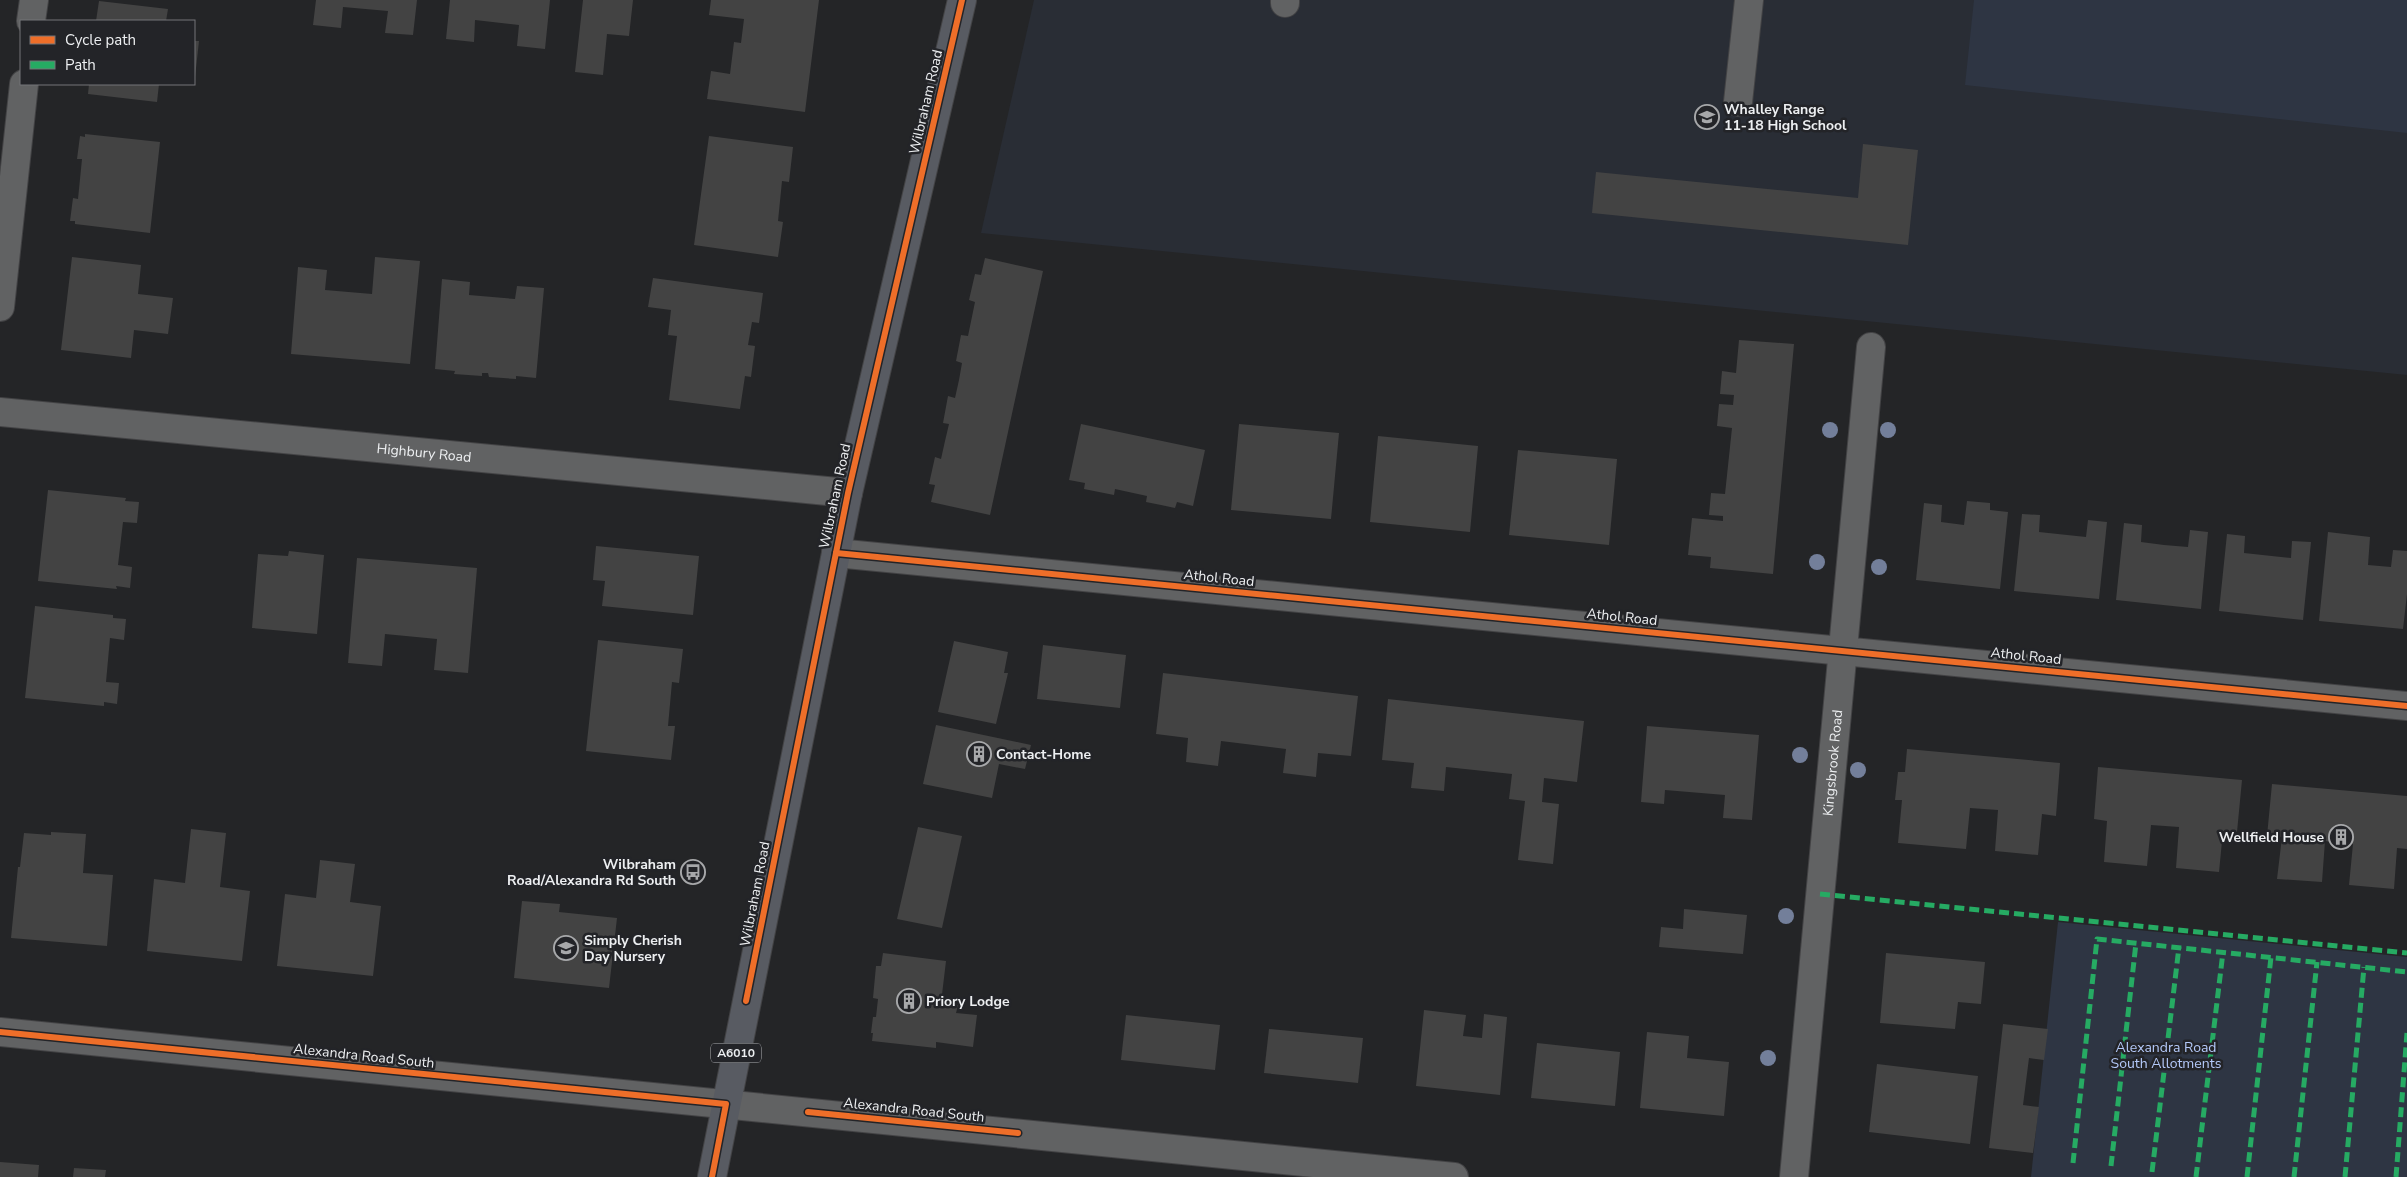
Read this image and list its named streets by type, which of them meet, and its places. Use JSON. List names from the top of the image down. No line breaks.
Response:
{"streets":{"highway":["Wilbraham Road","A6010"],"street":["Highbury Road","Athol Road","Kingsbrook Road","Alexandra Road South"]},"crossings":[["Wilbraham Road","Highbury Road"],["Wilbraham Road","Athol Road"],["Wilbraham Road","Alexandra Road South"],["Athol Road","Kingsbrook Road"]],"parks":["Alexandra Road South Allotments"],"places":{"school or university":["Whalley Range 11-18 High School","Simply Cherish Day Nursery"],"building":["Contact-Home","Wellfield House","Priory Lodge"],"bus stop":["Wilbraham Road/Alexandra Rd South"]},"legend":["Cycle path","Path"]}
